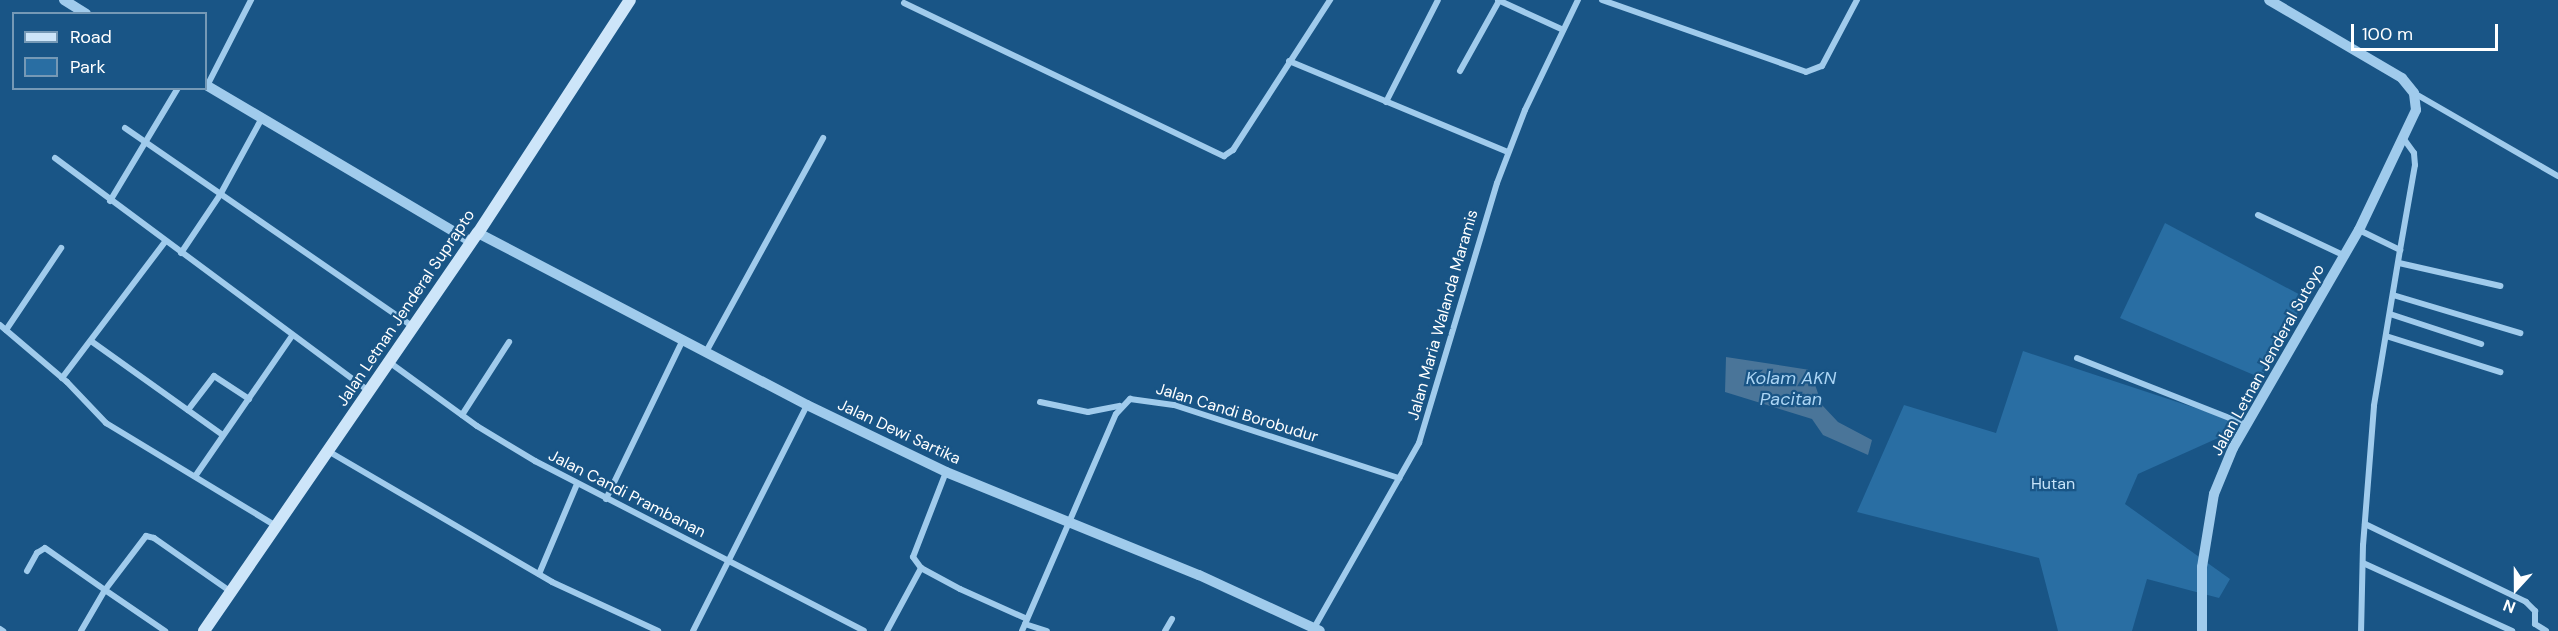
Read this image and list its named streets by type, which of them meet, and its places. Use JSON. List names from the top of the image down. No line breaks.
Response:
{"streets":{"main road":["Jalan Letnan Jenderal Suprapto"],"street":["Jalan Maria Walanda Maramis","Jalan Letnan Jenderal Sutoyo","Jalan Candi Borobudur","Jalan Dewi Sartika","Jalan Candi Prambanan"]},"crossings":[["Jalan Letnan Jenderal Suprapto","Jalan Dewi Sartika"],["Jalan Letnan Jenderal Suprapto","Jalan Candi Prambanan"],["Jalan Maria Walanda Maramis","Jalan Candi Borobudur"],["Jalan Maria Walanda Maramis","Jalan Dewi Sartika"]],"water":["Kolam AKN Pacitan"],"parks":["Hutan"],"legend":["Road","Park"],"scale_bar":"100 m","north":"bottom"}
